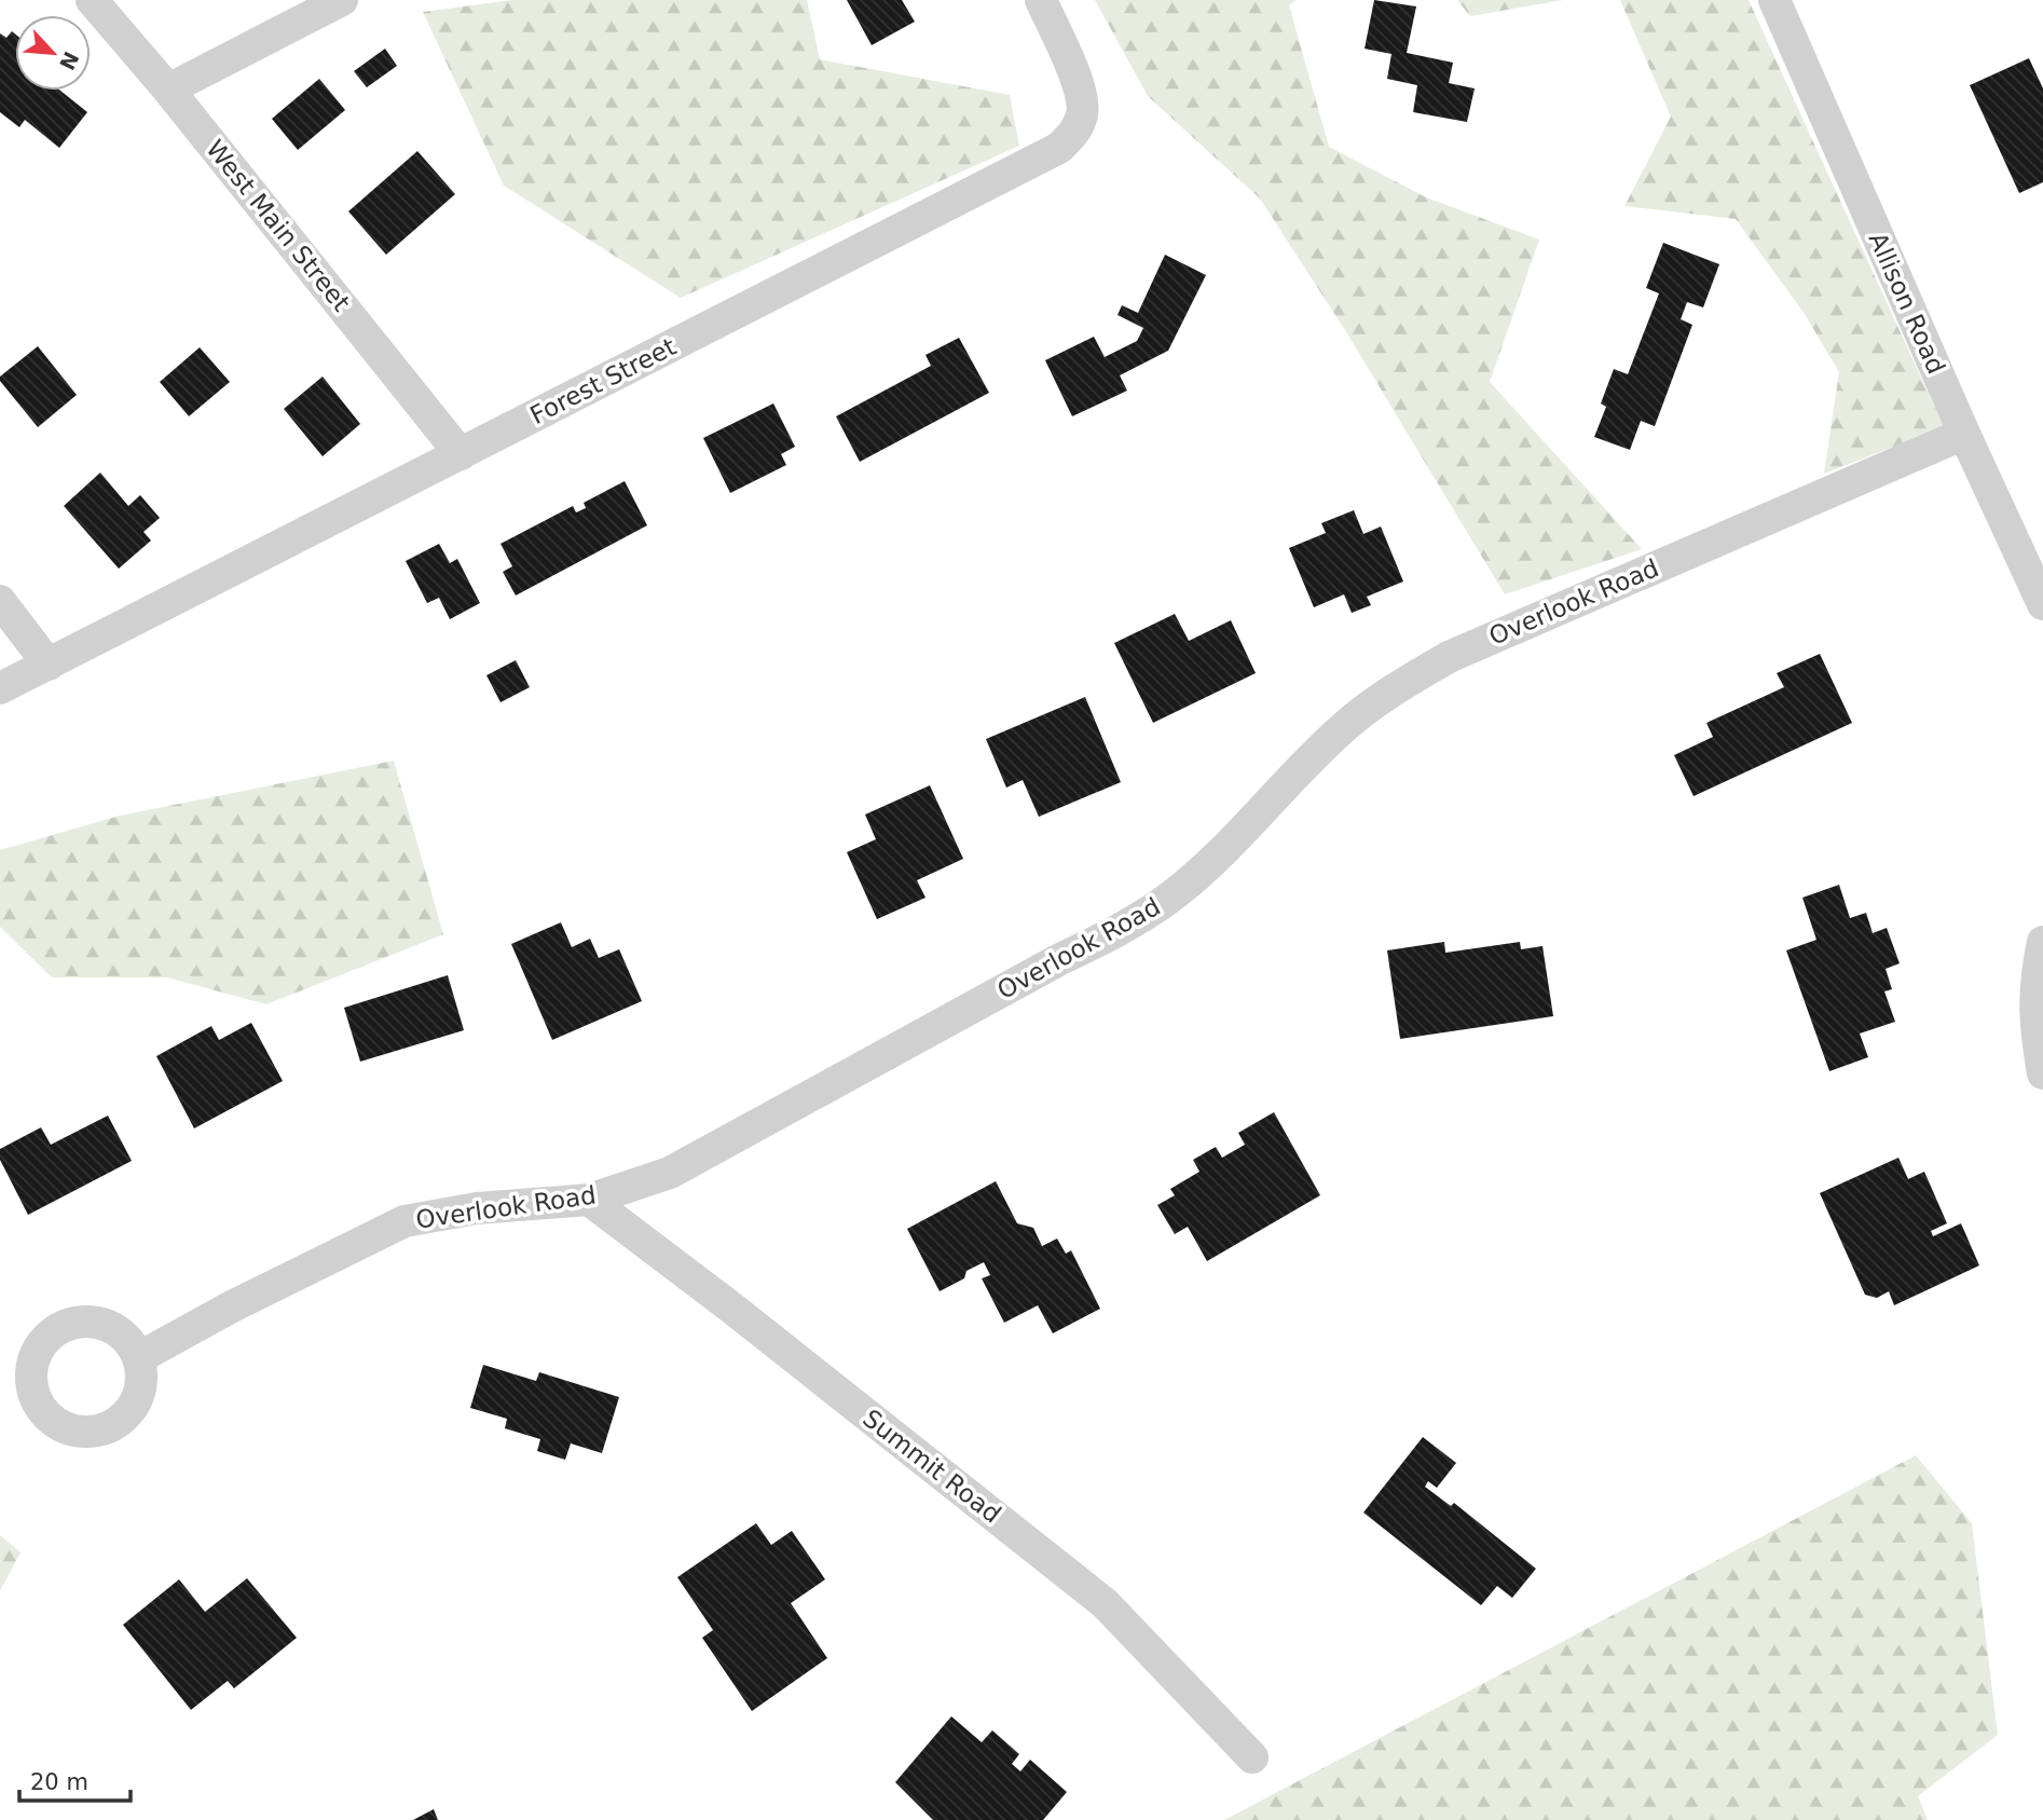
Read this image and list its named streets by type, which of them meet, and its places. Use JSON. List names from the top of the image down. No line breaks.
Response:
{"streets":{"street":["West Main Street","Allison Road","Forest Street","Overlook Road","Summit Road"]},"crossings":[["West Main Street","Forest Street"],["Allison Road","Overlook Road"],["Overlook Road","Summit Road"]],"scale_bar":"20 m","north":"bottom right"}
